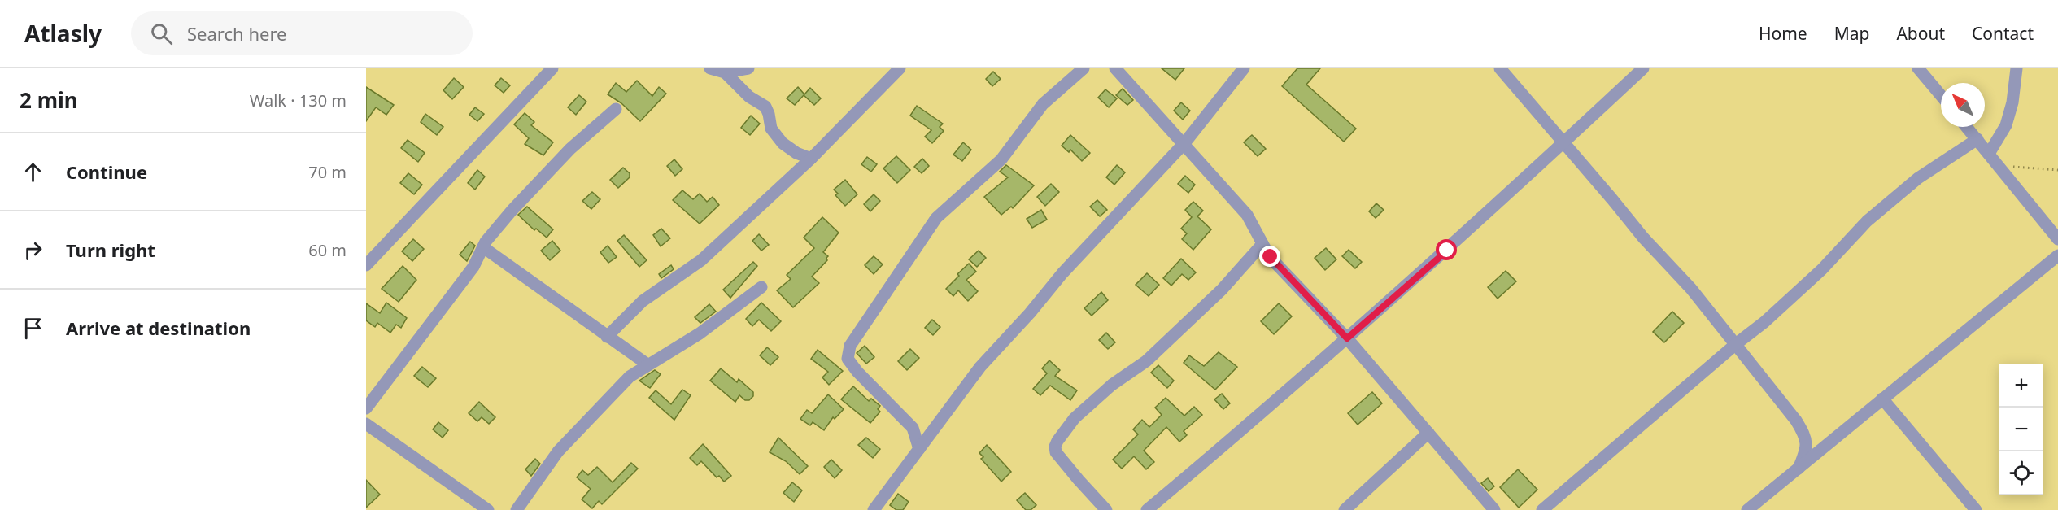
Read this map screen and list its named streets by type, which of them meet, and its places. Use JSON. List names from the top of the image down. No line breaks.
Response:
{"north":"top left","page":{"header":"Atlasly","search":"Search here","nav":["Home","Map","About","Contact"],"heading":["2 min","Walk · 130 m"],"list":[["Continue","70 m"],["Turn right","60 m"],"Arrive at destination"],"map_buttons":["+","−"]}}
